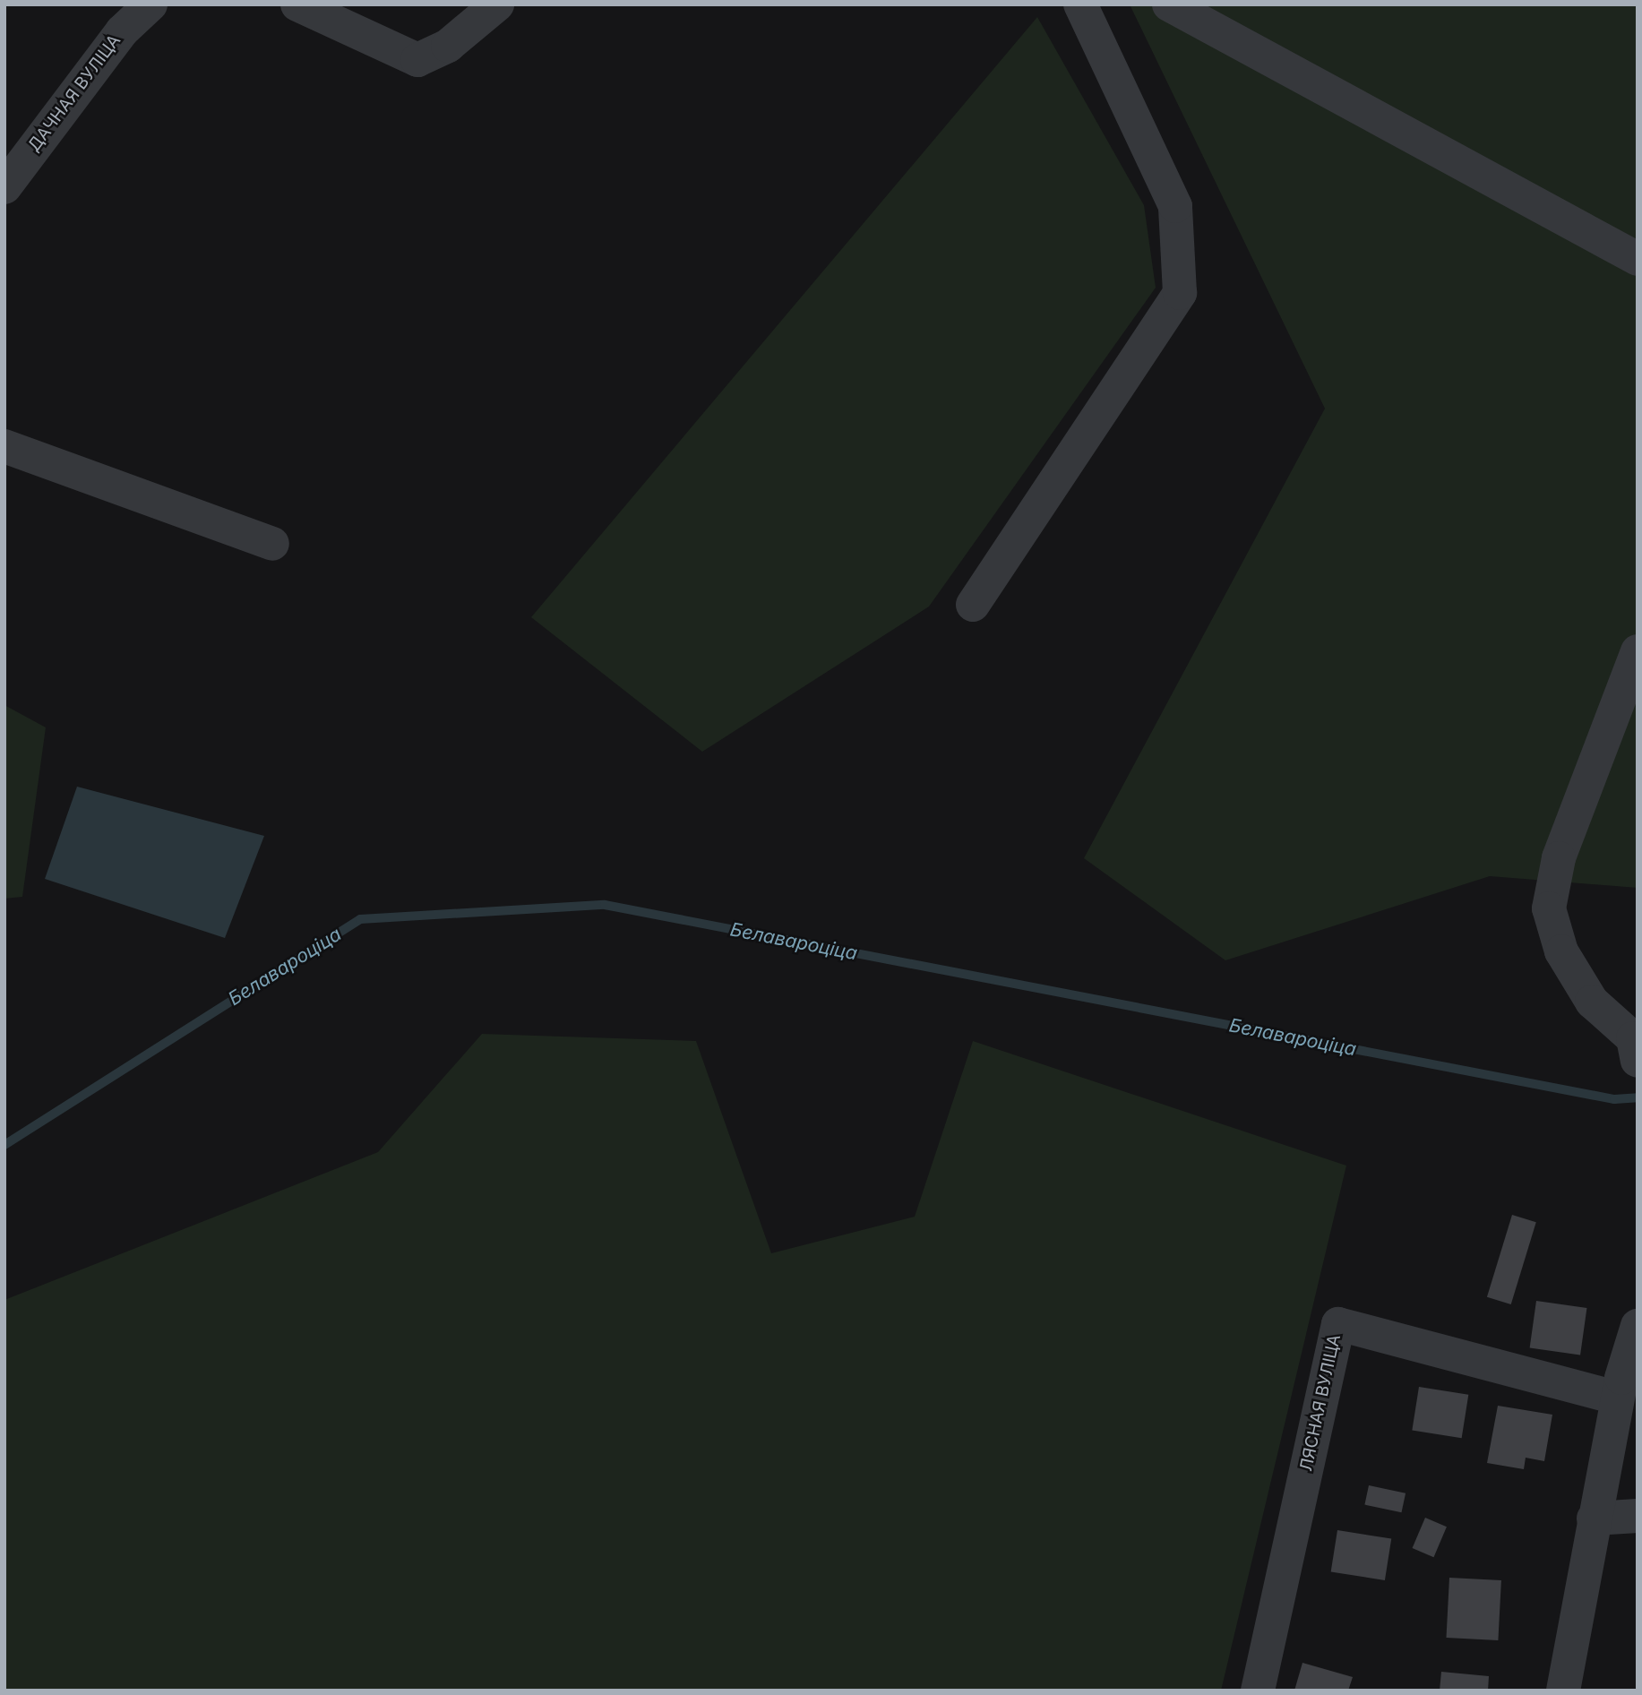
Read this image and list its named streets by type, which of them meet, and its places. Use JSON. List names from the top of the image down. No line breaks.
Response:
{"streets":{"street":["ДАЧНАЯ ВУЛІЦА","ЛЯСНАЯ ВУЛІЦА"]},"water":["Белавароціца"]}
